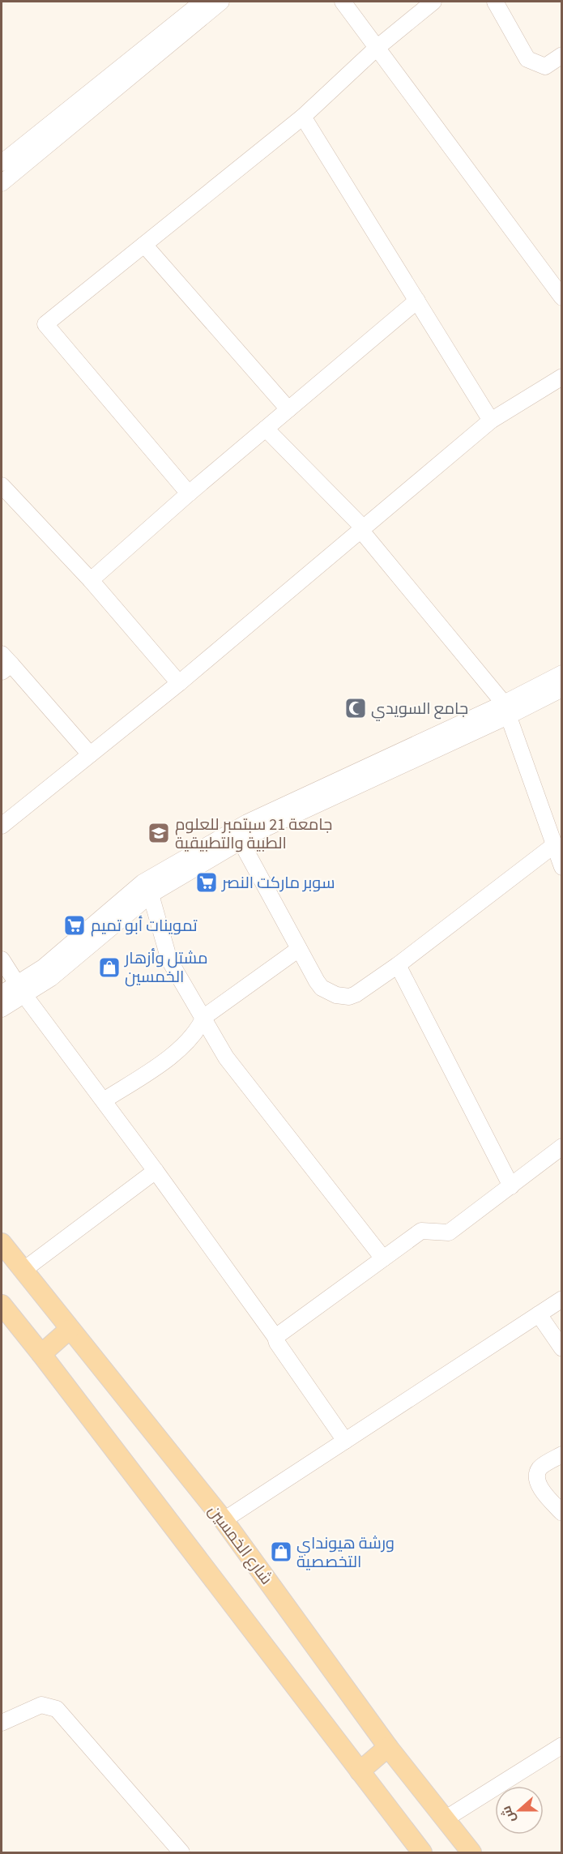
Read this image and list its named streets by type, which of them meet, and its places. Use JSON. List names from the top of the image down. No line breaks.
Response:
{"streets":{"main road":["شارع الخمسين"]},"places":{"mosque":["جامع السويدي"],"school or university":["جامعة 21 سبتمبر للعلوم الطبية والتطبيقية"],"supermarket":["سوبر ماركت النصر","تموينات أبو تميم"],"shop":["مشتل وأزهار الخمسين","ورشة هيونداي التخصصية"]},"north":"left"}
